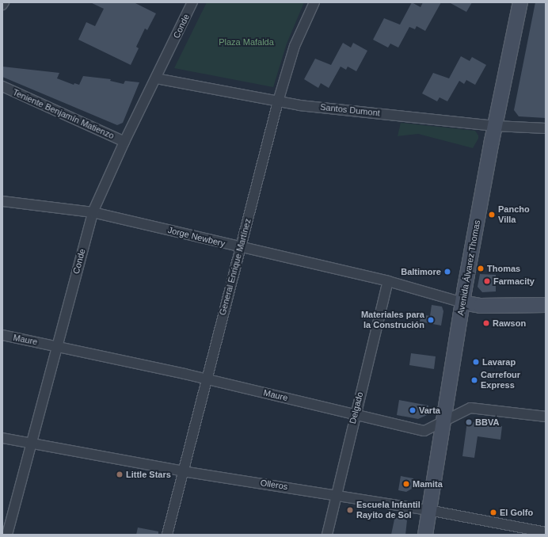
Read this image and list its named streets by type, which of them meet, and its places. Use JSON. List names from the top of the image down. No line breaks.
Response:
{"streets":{"main road":["Avenida Álvarez Thomas"],"street":["Conde","Santos Dumont","Teniente Benjamín Matienzo","Jorge Newbery","General Enrique Martínez","Maure","Delgado","Olleros"]},"crossings":[["Conde","Santos Dumont"],["Conde","Teniente Benjamín Matienzo"],["Conde","Jorge Newbery"],["Conde","Maure"],["Conde","Olleros"],["Santos Dumont","General Enrique Martínez"],["Santos Dumont","Avenida Álvarez Thomas"],["Jorge Newbery","General Enrique Martínez"],["Jorge Newbery","Avenida Álvarez Thomas"],["Jorge Newbery","Delgado"],["General Enrique Martínez","Maure"],["General Enrique Martínez","Olleros"],["Avenida Álvarez Thomas","Maure"],["Avenida Álvarez Thomas","Olleros"],["Maure","Delgado"],["Delgado","Olleros"]],"parks":["Plaza Mafalda"],"places":["Pancho Villa","Thomas","Baltimore","Farmacity","Materiales para la Construción","Rawson","Lavarap","Carrefour Express","Varta","BBVA","Little Stars","Mamita","Escuela Infantil Rayito de Sol","El Golfo"]}
